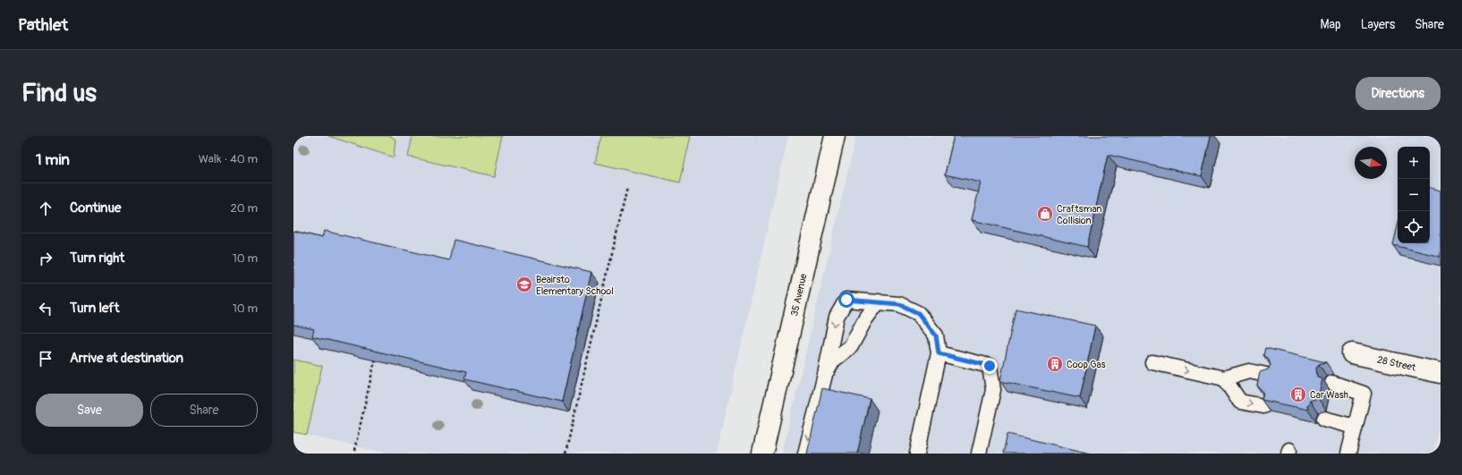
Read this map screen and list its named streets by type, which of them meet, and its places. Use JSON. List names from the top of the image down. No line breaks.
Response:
{"streets":{"street":["35 Avenue","28 Street"]},"places":{"shop":["Craftsman Collision"],"school or university":["Beairsto Elementary School"],"building":["Coop Gas","Car Wash"]},"north":"right","page":{"header":"Pathlet","nav":["Map","Layers","Share"],"buttons":["Directions",["Save","Share"]],"title":"Find us","heading":["1 min","Walk · 40 m"],"map_buttons":["+","−"],"list":[["Continue","20 m"],["Turn right","10 m"],["Turn left","10 m"],"Arrive at destination"]}}
